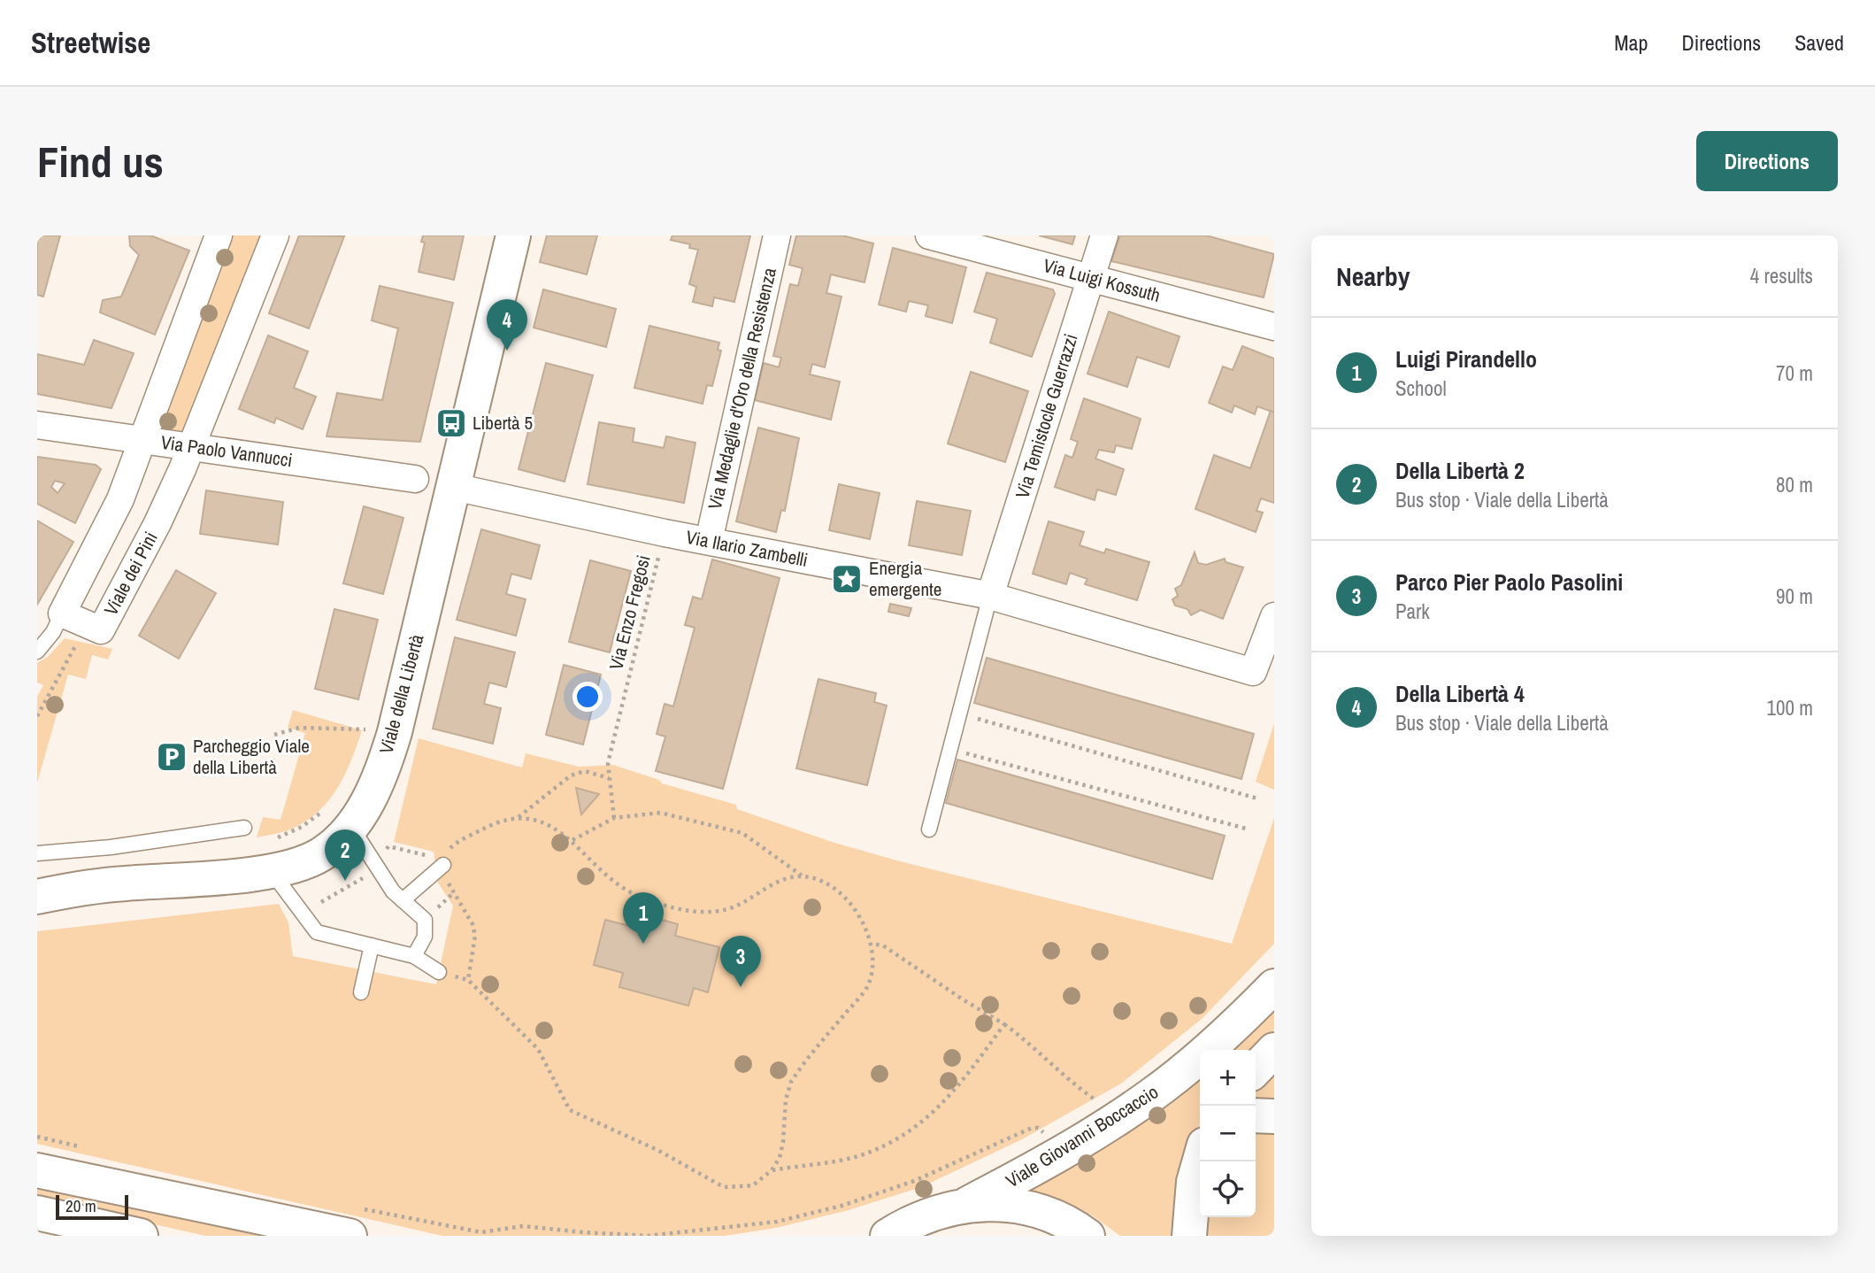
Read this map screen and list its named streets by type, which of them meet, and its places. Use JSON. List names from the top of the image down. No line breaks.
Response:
{"streets":{"main road":["Viale della Libertà","Viale Giovanni Boccaccio"],"street":["Via Luigi Kossuth","Via Medaglie d'Oro della Resistenza","Via Temistocle Guerrazzi","Via Paolo Vannucci","Via Ilario Zambelli","Viale dei Pini"],"path":["Via Enzo Fregosi"]},"crossings":[["Via Luigi Kossuth","Via Temistocle Guerrazzi"],["Via Medaglie d'Oro della Resistenza","Via Ilario Zambelli"],["Via Temistocle Guerrazzi","Via Ilario Zambelli"],["Via Paolo Vannucci","Viale dei Pini"],["Via Ilario Zambelli","Via Enzo Fregosi"],["Via Ilario Zambelli","Viale della Libertà"]],"places":{"bus stop":["Libertà 5"],"place":["Energia emergente"],"parking":["Parcheggio Viale della Libertà"]},"scale_bar":"20 m","page":{"header":"Streetwise","nav":["Map","Directions","Saved"],"buttons":"Directions","title":"Find us","heading":["Nearby","4 results"],"pins":["4","2","1","3"],"list":[{"mark":"1","name":"Luigi Pirandello","note":"School","value":"70 m"},{"mark":"2","name":"Della Libertà 2","note":"Bus stop · Viale della Libertà","value":"80 m"},{"mark":"3","name":"Parco Pier Paolo Pasolini","note":"Park","value":"90 m"},{"mark":"4","name":"Della Libertà 4","note":"Bus stop · Viale della Libertà","value":"100 m"}],"map_buttons":["+","−"],"scale":"20 m"}}
